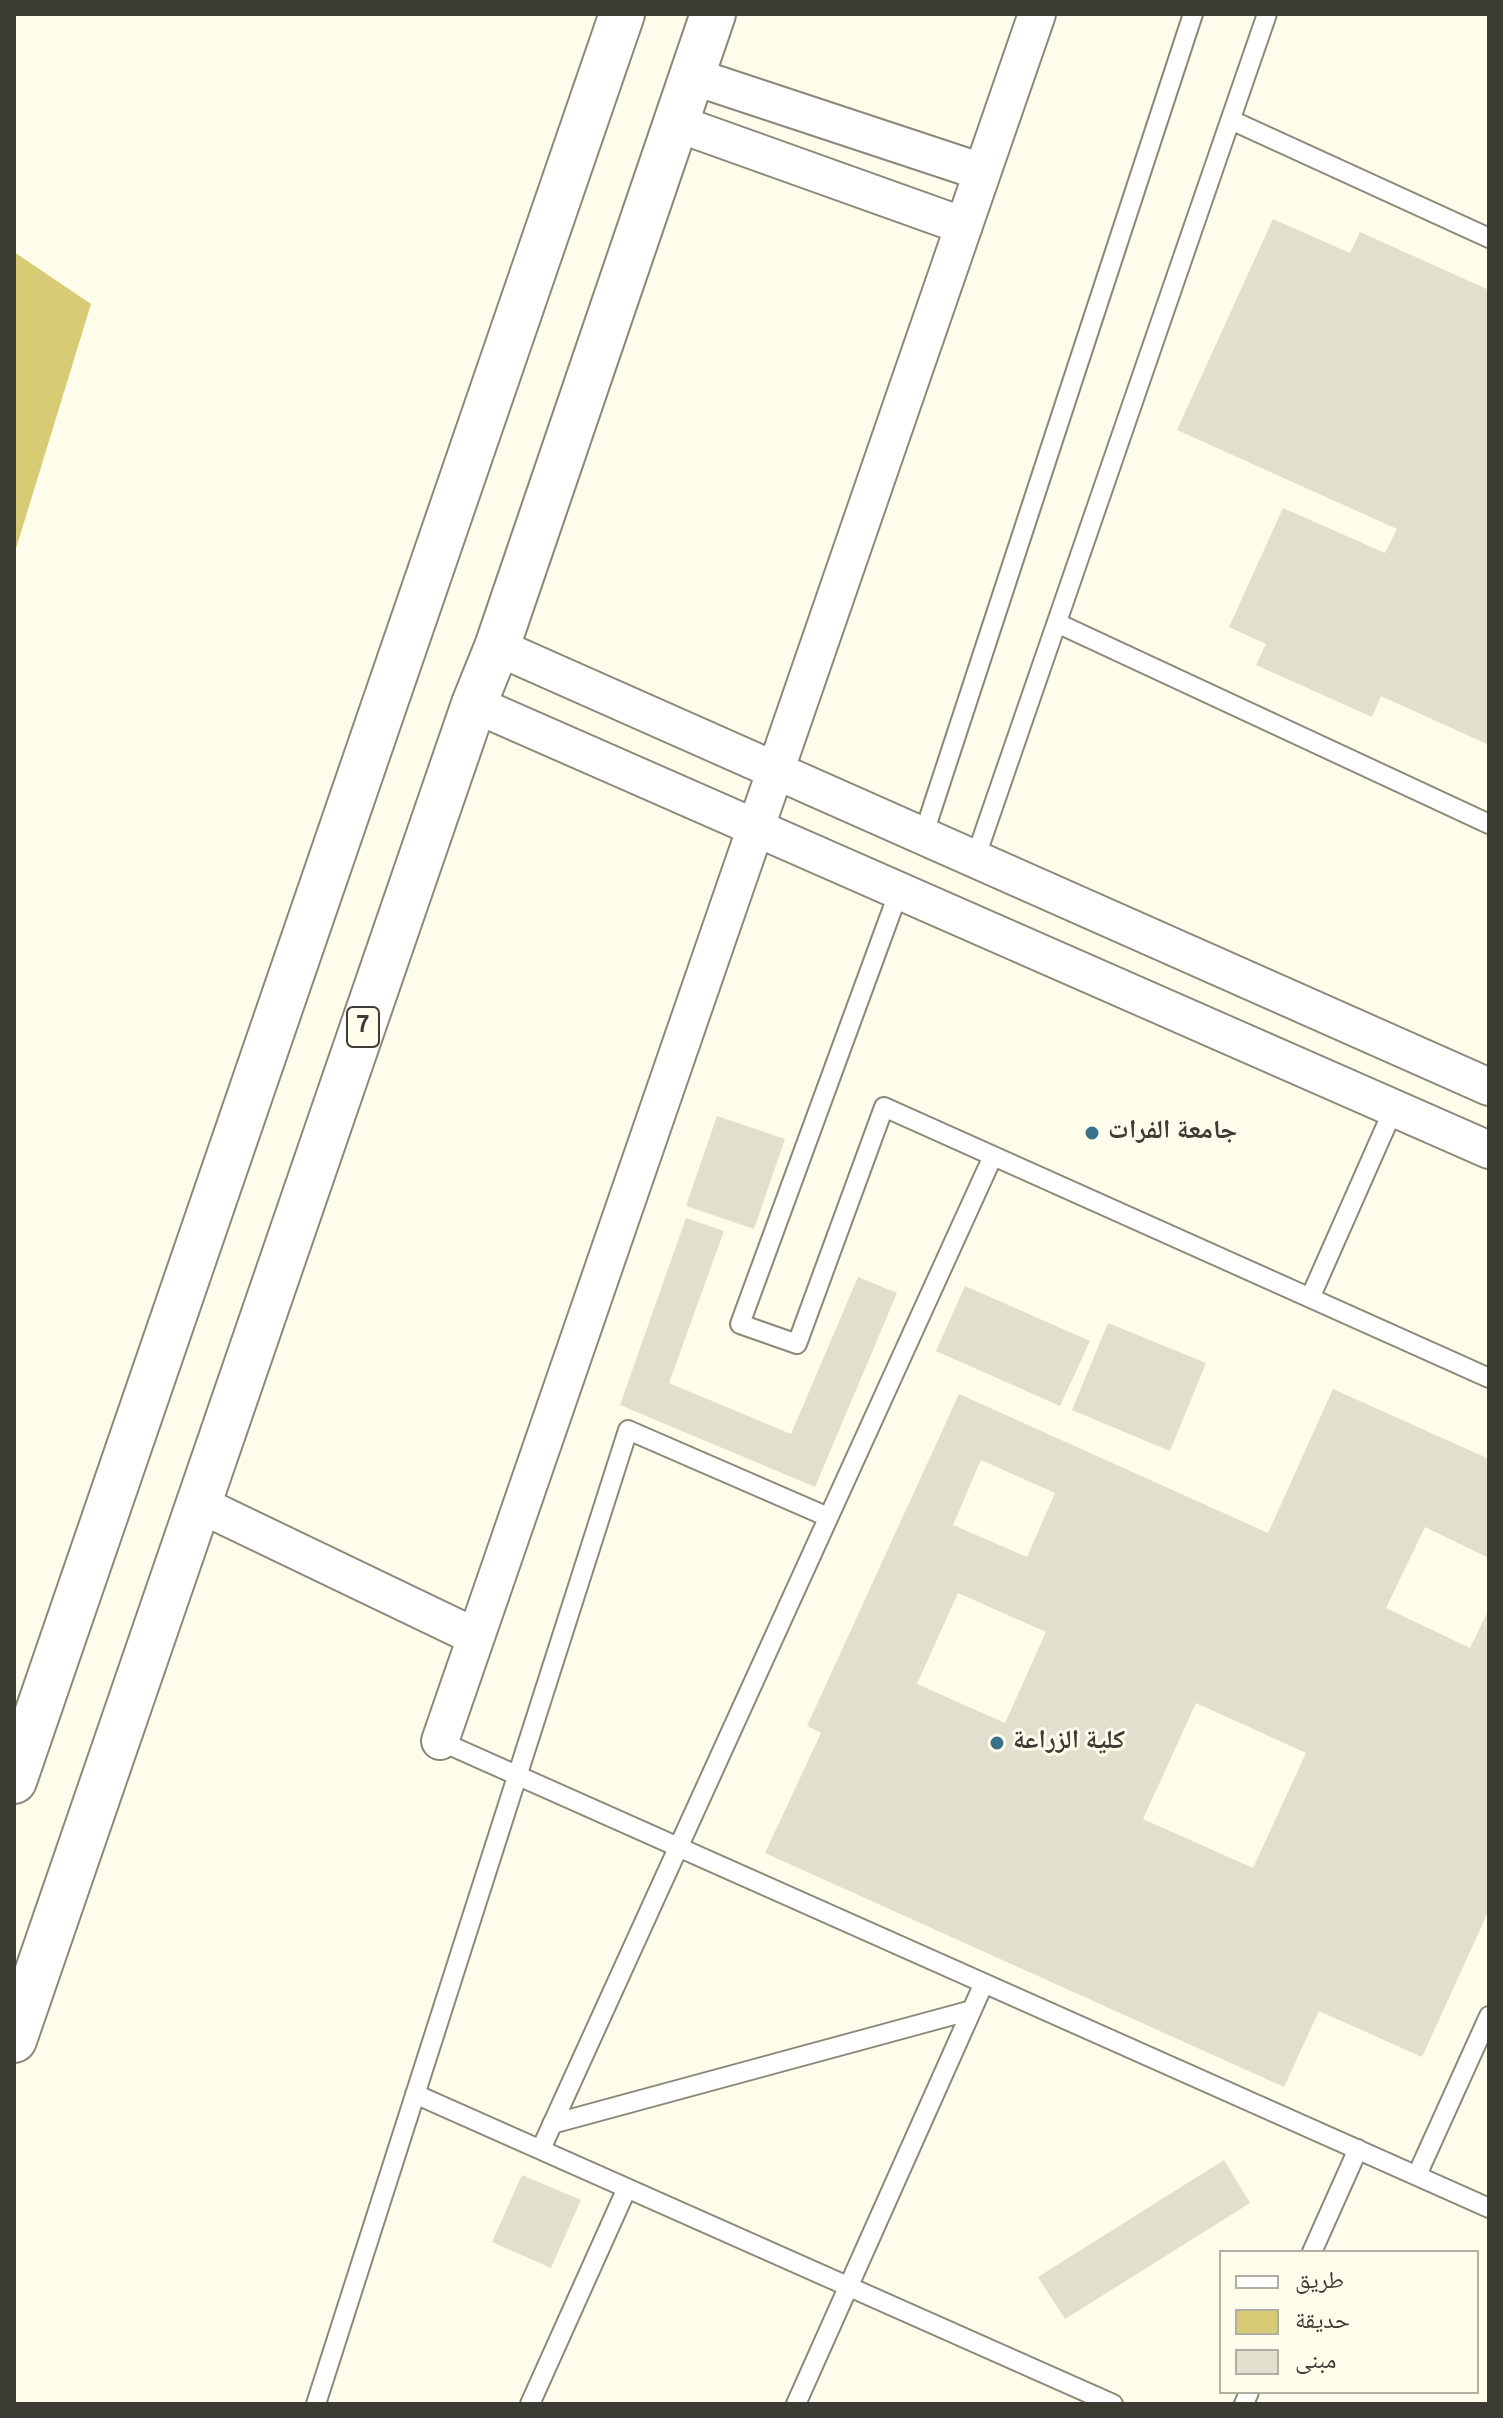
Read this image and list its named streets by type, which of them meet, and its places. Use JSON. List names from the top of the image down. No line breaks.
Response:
{"streets":{"main road":["7"]},"places":["جامعة الفرات","كلية الزراعة"],"legend":["طريق","حديقة","مبنى"]}
